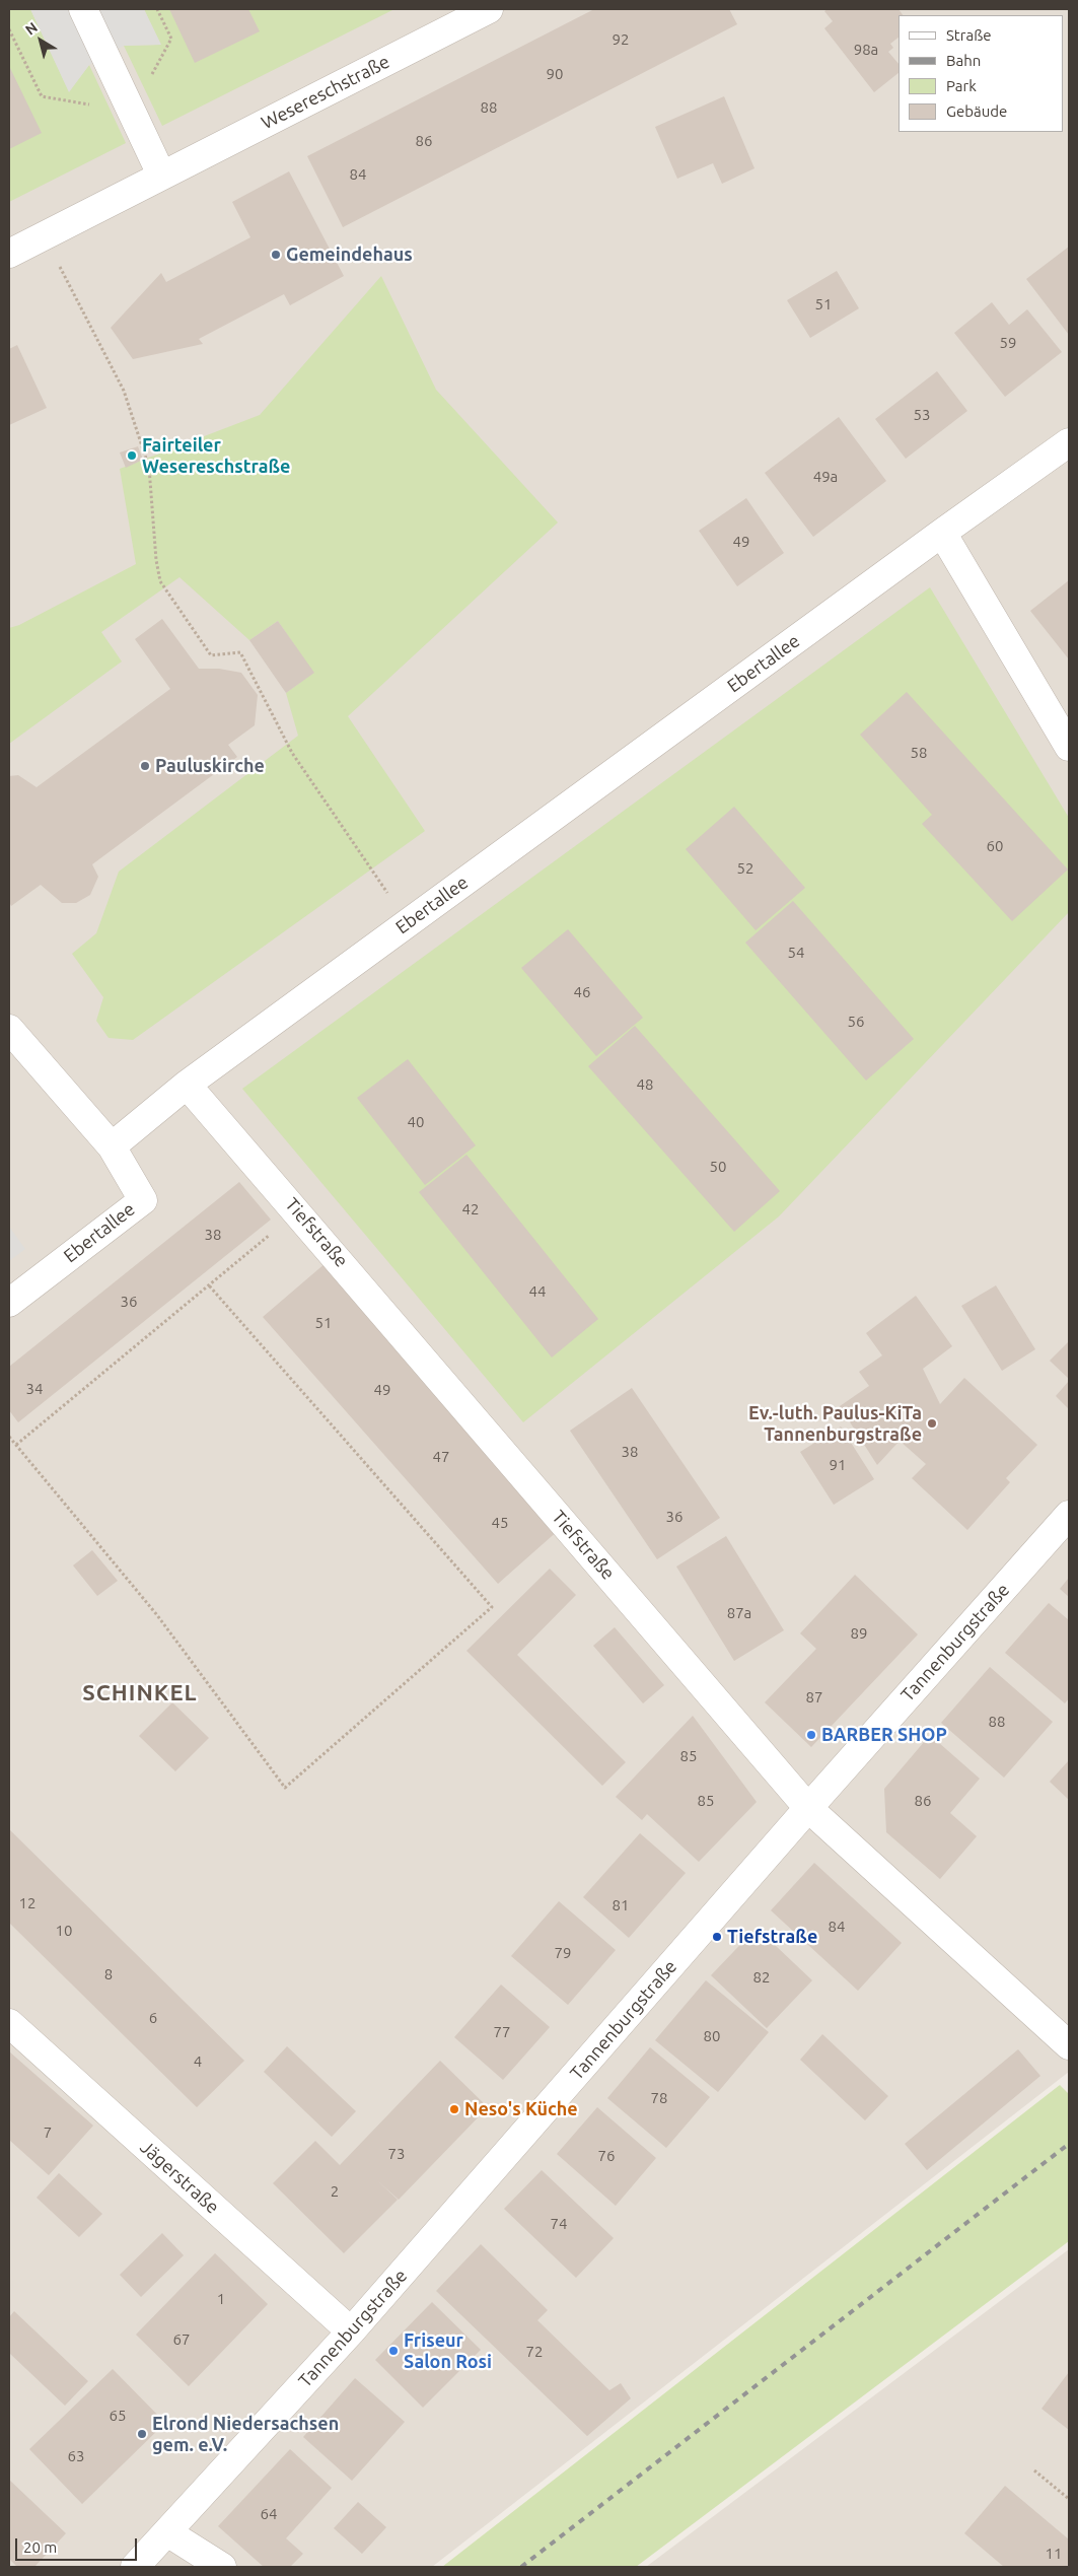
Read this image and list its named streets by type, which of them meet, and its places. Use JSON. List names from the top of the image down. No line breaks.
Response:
{"streets":{"street":["Wesereschstraße","Ebertallee","Tiefstraße","Tannenburgstraße","Jägerstraße"]},"crossings":[["Ebertallee","Tiefstraße"],["Tiefstraße","Tannenburgstraße"],["Tannenburgstraße","Jägerstraße"]],"districts":["SCHINKEL"],"places":["Gemeindehaus","Fairteiler Wesereschstraße","Pauluskirche","Ev.-luth. Paulus-KiTa Tannenburgstraße","BARBER SHOP","Tiefstraße","Neso's Küche","Friseur Salon Rosi","Elrond Niedersachsen gem. e.V."],"house_numbers":["92","98a","90","88","86","84","51","59","53","49a","49","58","60","52","54","46","56","48","40","50","42","38","44","36","51","34","49","38","47","91","36","45","87a","89","87","88","85","85","86","12","81","84","10","79","8","82","6","77","80","4","78","7","73","76","2","74","1","67","72","65","63","64","11"],"legend":["Straße","Bahn","Park","Gebäude"],"scale_bar":"20 m","north":"top left"}
